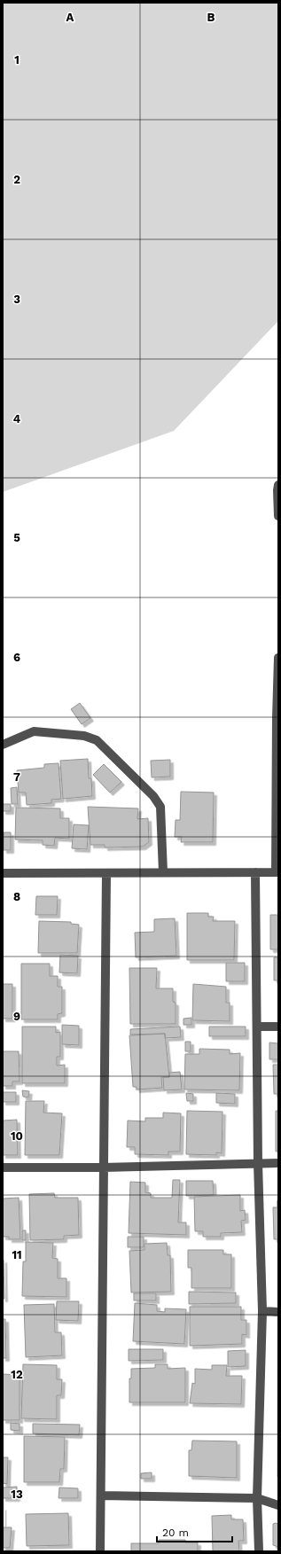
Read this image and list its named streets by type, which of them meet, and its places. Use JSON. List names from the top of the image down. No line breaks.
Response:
{"scale_bar":"20 m","grid":{"columns":["A","B"],"rows":["1","2","3","4","5","6","7","8","9","10","11","12","13"]}}
